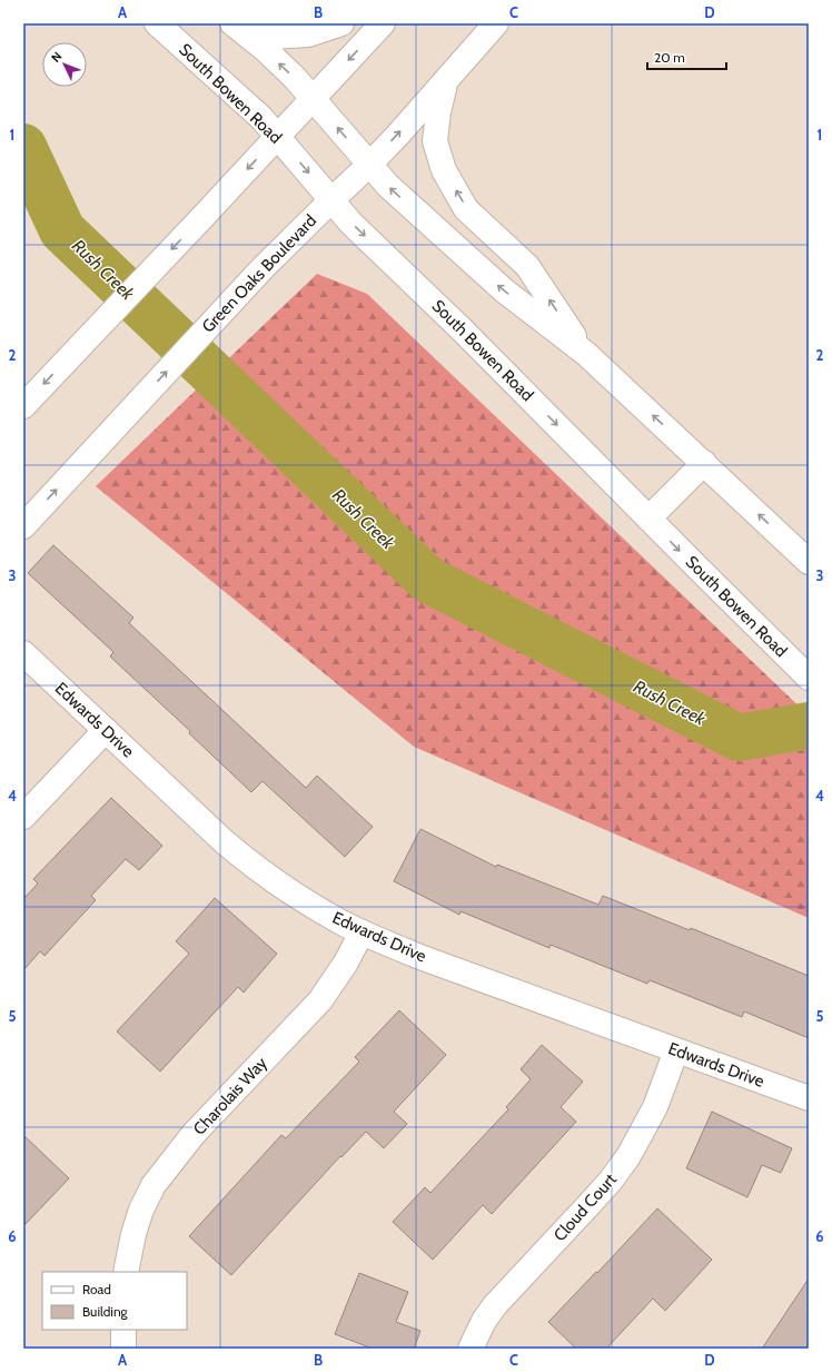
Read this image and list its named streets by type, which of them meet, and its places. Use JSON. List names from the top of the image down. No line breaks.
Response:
{"streets":{"main road":["South Bowen Road","Green Oaks Boulevard","Edwards Drive","Charolais Way","Cloud Court"]},"crossings":[["South Bowen Road","Green Oaks Boulevard"],["Edwards Drive","Charolais Way"],["Edwards Drive","Cloud Court"]],"water":["Rush Creek"],"legend":["Road","Building"],"scale_bar":"20 m","north":"top left","grid":{"columns":["A","B","C","D"],"rows":["1","2","3","4","5","6"]}}
